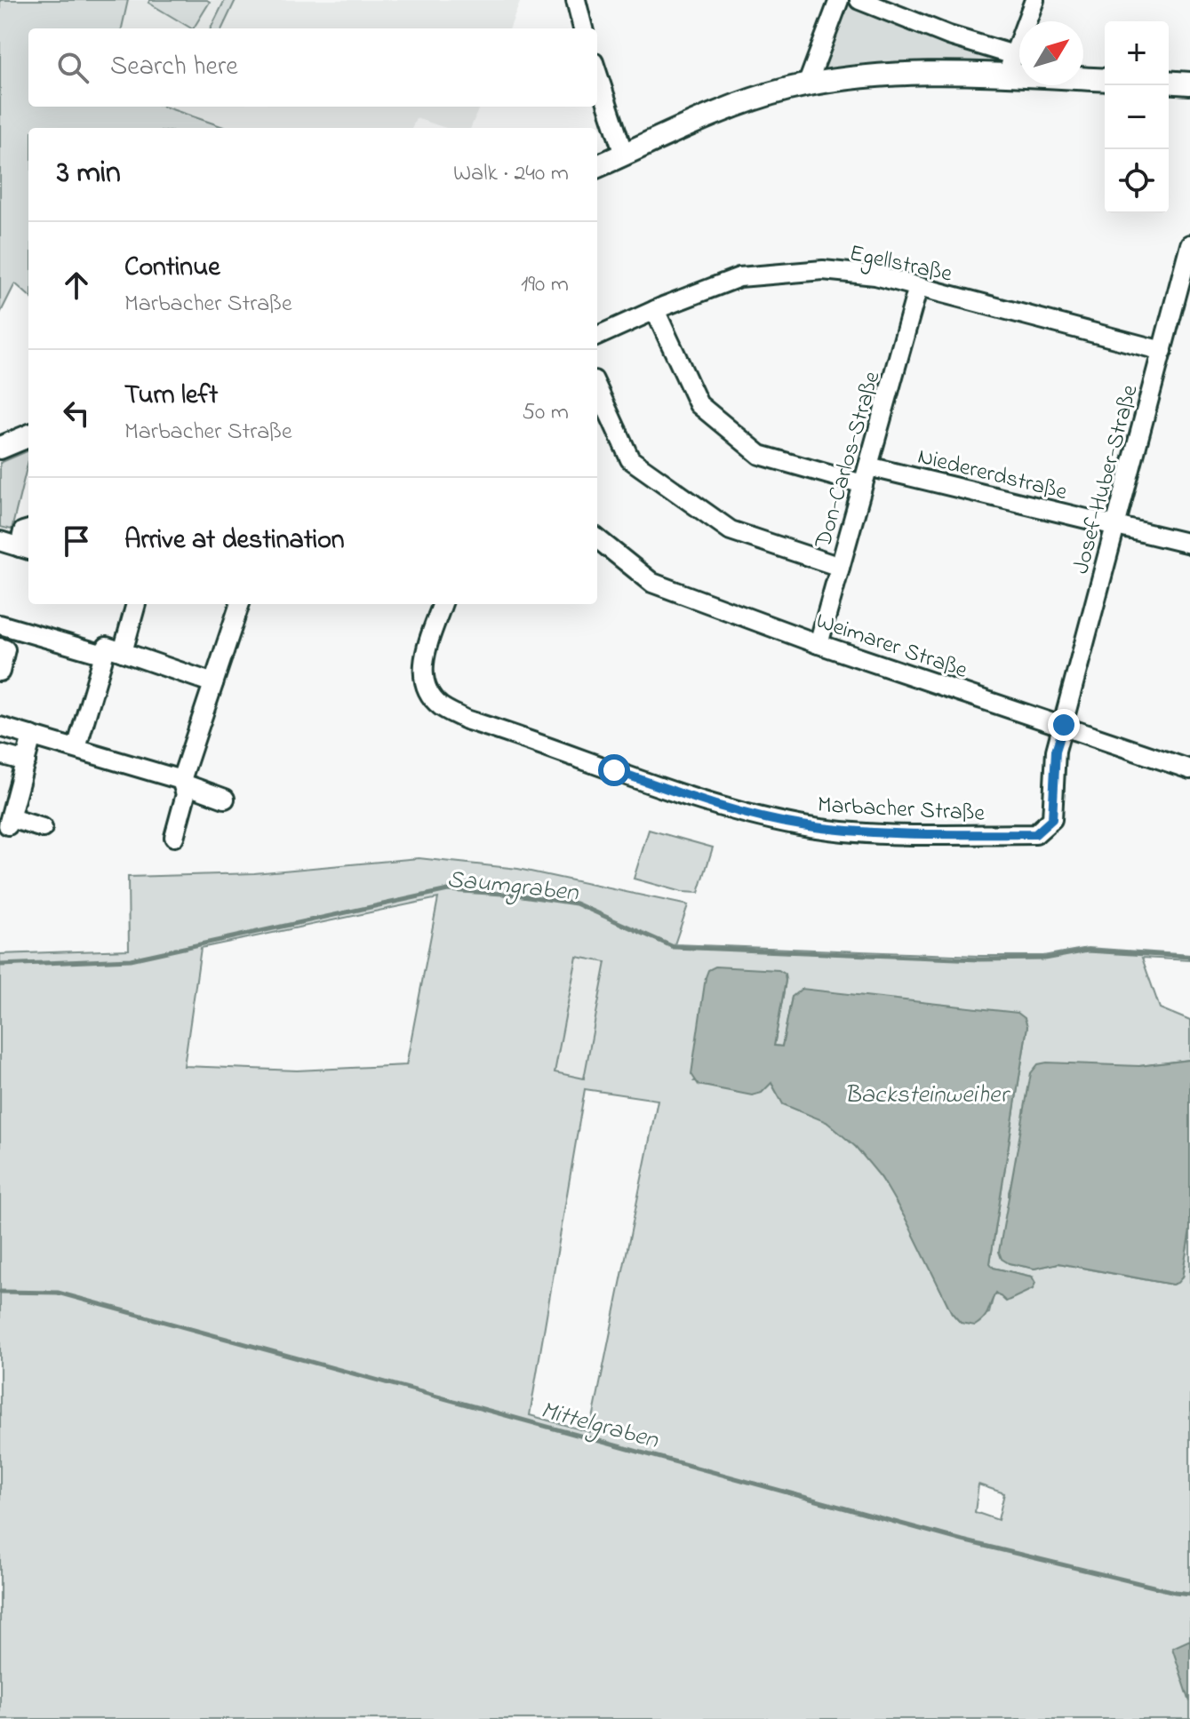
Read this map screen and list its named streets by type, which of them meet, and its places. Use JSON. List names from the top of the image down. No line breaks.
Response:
{"streets":{"street":["Egellstraße","Don-Carlos-Straße","Niedererdstraße","Josef-Huber-Straße","Weimarer Straße","Marbacher Straße"]},"crossings":[["Egellstraße","Don-Carlos-Straße"],["Egellstraße","Niedererdstraße"],["Egellstraße","Josef-Huber-Straße"],["Don-Carlos-Straße","Niedererdstraße"],["Don-Carlos-Straße","Weimarer Straße"],["Niedererdstraße","Josef-Huber-Straße"],["Josef-Huber-Straße","Weimarer Straße"],["Josef-Huber-Straße","Marbacher Straße"],["Weimarer Straße","Marbacher Straße"]],"water":["Saumgraben","Backsteinweiher","Mittelgraben"],"north":"top right","page":{"map_buttons":["+","−"],"search":"Search here","heading":["3 min","Walk · 240 m"],"list":[["Continue","Marbacher Straße","190 m"],["Turn left","Marbacher Straße","50 m"],"Arrive at destination"]}}
